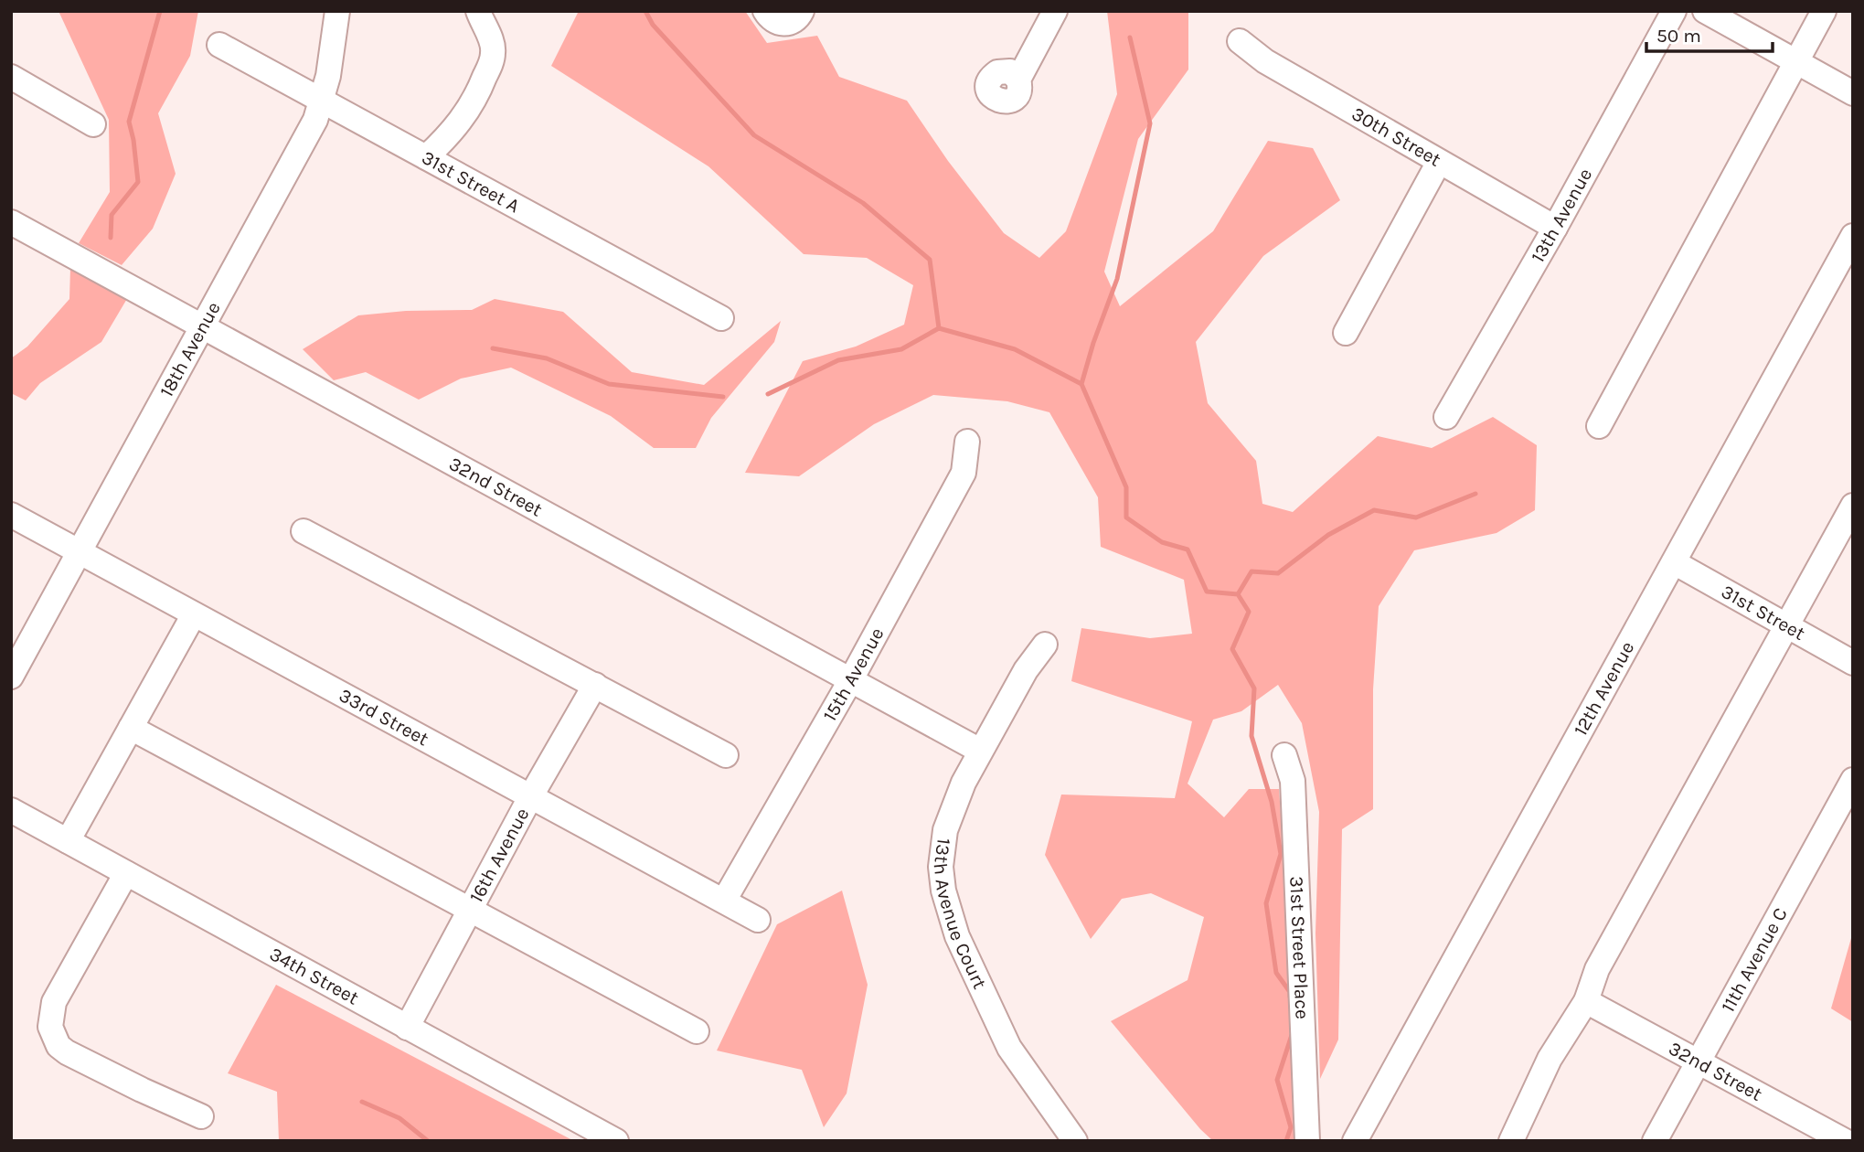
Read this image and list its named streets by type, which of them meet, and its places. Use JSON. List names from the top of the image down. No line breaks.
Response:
{"streets":{"street":["30th Street","31st Street A","13th Avenue","18th Avenue","32nd Street","31st Street","15th Avenue","12th Avenue","33rd Street","16th Avenue","13th Avenue Court","31st Street Place","11th Avenue C","34th Street"]},"crossings":[["30th Street","13th Avenue"],["31st Street A","18th Avenue"],["18th Avenue","32nd Street"],["18th Avenue","33rd Street"],["32nd Street","15th Avenue"],["32nd Street","13th Avenue Court"],["32nd Street","11th Avenue C"],["31st Street","12th Avenue"],["15th Avenue","33rd Street"],["33rd Street","16th Avenue"],["16th Avenue","34th Street"]],"scale_bar":"50 m"}
